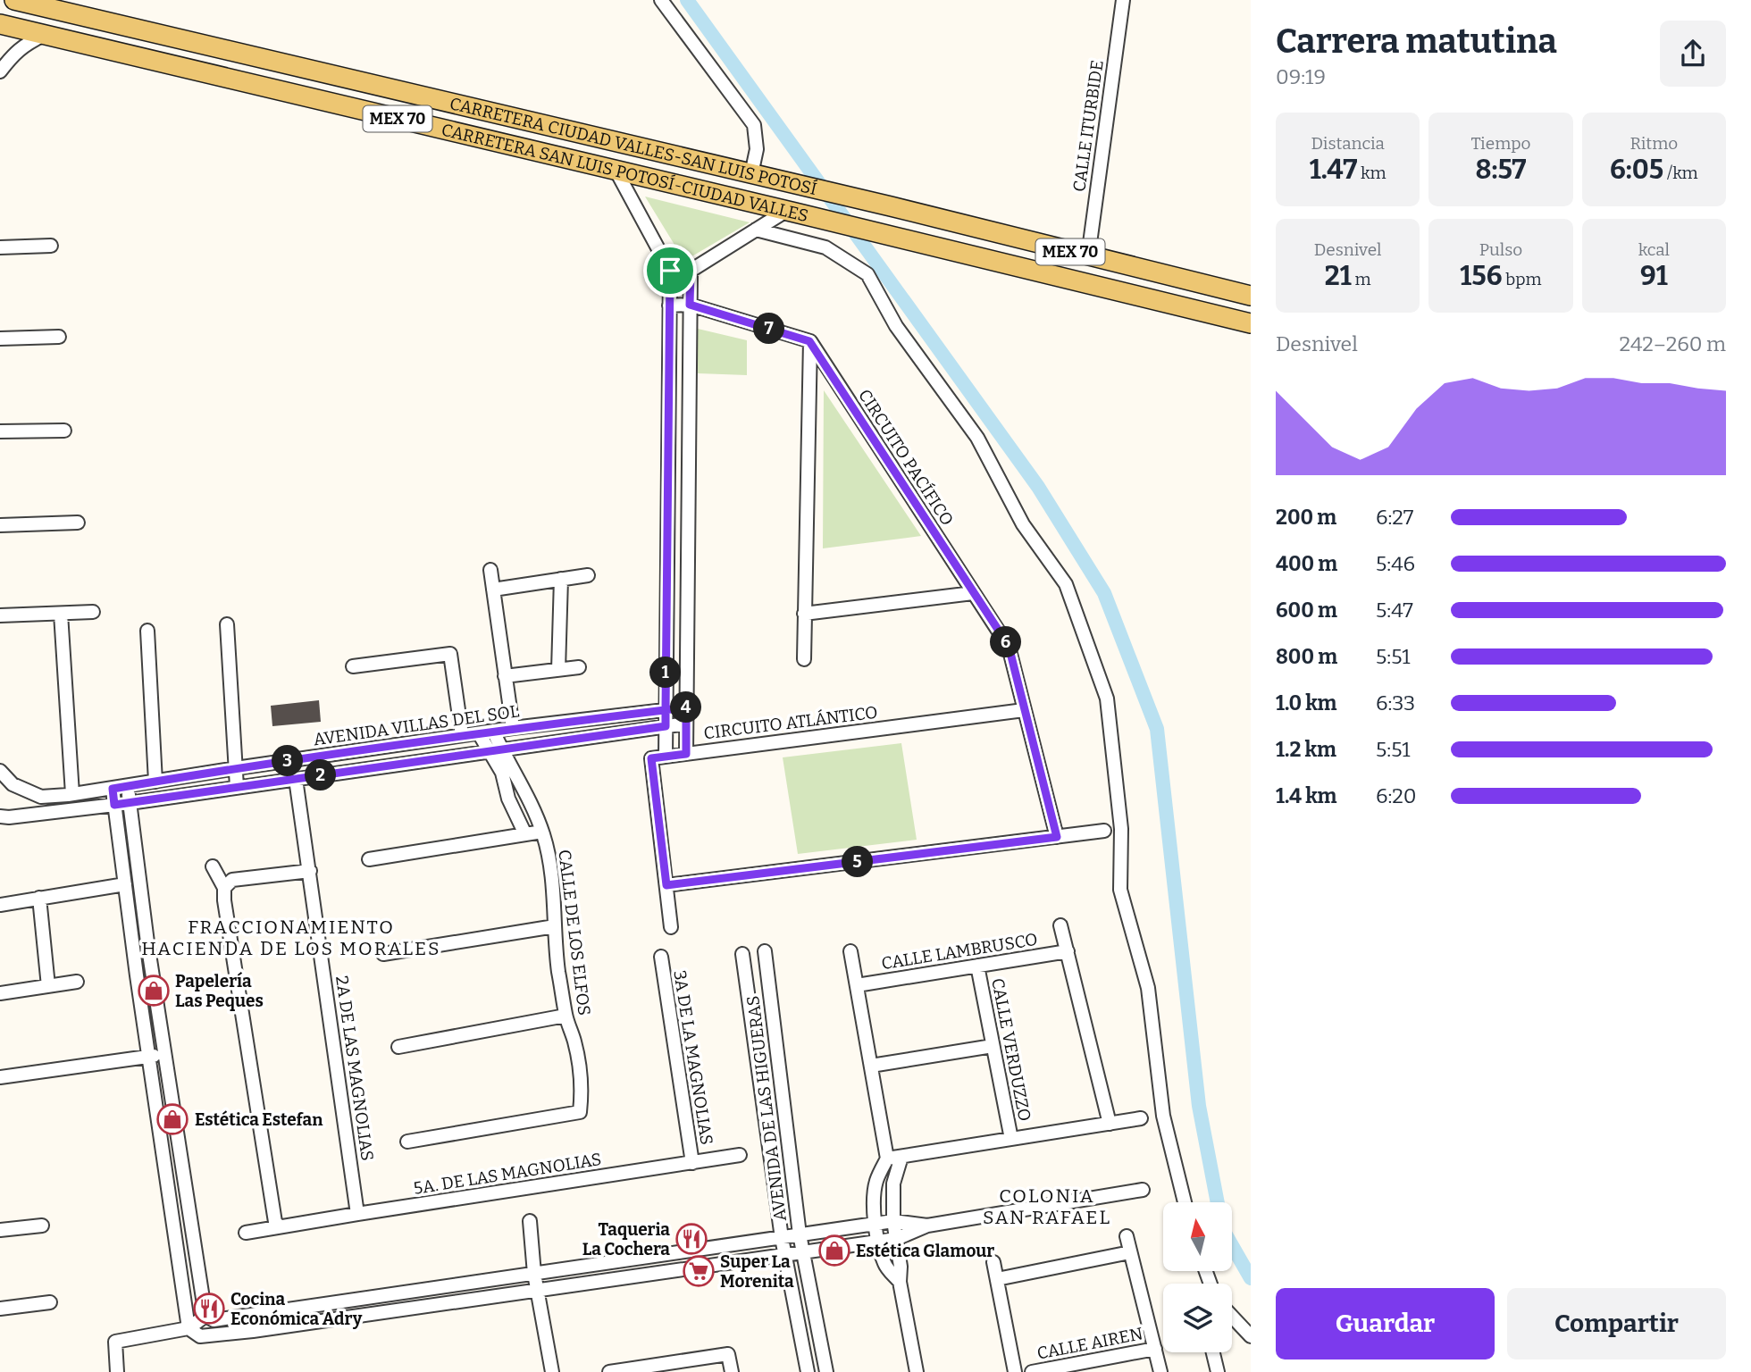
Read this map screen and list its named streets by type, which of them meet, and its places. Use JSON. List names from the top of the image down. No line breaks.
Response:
{"streets":{"main road":["MEX 70","CARRETERA CIUDAD VALLES-SAN LUIS POTOSÍ","CARRETERA SAN LUIS POTOSÍ-CIUDAD VALLES"],"street":["CALLE ITURBIDE","CIRCUITO PACÍFICO","CIRCUITO ATLÁNTICO","AVENIDA VILLAS DEL SOL","CALLE DE LOS ELFOS","CALLE LAMBRUSCO","CALLE VERDUZZO","3A DE LA MAGNOLIAS","2A DE LAS MAGNOLIAS","AVENIDA DE LAS HIGUERAS","5A. DE LAS MAGNOLIAS","CALLE AIREN"]},"crossings":[["CALLE ITURBIDE","CARRETERA CIUDAD VALLES-SAN LUIS POTOSÍ"],["CIRCUITO PACÍFICO","CIRCUITO ATLÁNTICO"],["AVENIDA VILLAS DEL SOL","CALLE DE LOS ELFOS"],["AVENIDA VILLAS DEL SOL","2A DE LAS MAGNOLIAS"],["CALLE LAMBRUSCO","CALLE VERDUZZO"],["3A DE LA MAGNOLIAS","5A. DE LAS MAGNOLIAS"],["2A DE LAS MAGNOLIAS","5A. DE LAS MAGNOLIAS"]],"districts":["FRACCIONAMIENTO HACIENDA DE LOS MORALES","COLONIA SAN RAFAEL"],"places":{"shop":["Papelería Las Peques","Estética Estefan","Estética Glamour"],"restaurant":["Taqueria La Cochera","Cocina Económica Adry"],"supermarket":["Super La Morenita"]},"north":"top","page":{"heading":["Carrera matutina","09:19"],"stats":[["Distancia","1.47 km"],["Tiempo","8:57"],["Ritmo","6:05 /km"],["Desnivel","21 m"],["Pulso","156 bpm"],["kcal","91"]],"pins":["7","6","1","4","3","2","5"],"chart":["Desnivel","242–260 m"],"list":[{"name":"200 m","note":"6:27"},{"name":"400 m","note":"5:46"},{"name":"600 m","note":"5:47"},{"name":"800 m","note":"5:51"},{"name":"1.0 km","note":"6:33"},{"name":"1.2 km","note":"5:51"},{"name":"1.4 km","note":"6:20"}],"buttons":["Guardar","Compartir"]}}
